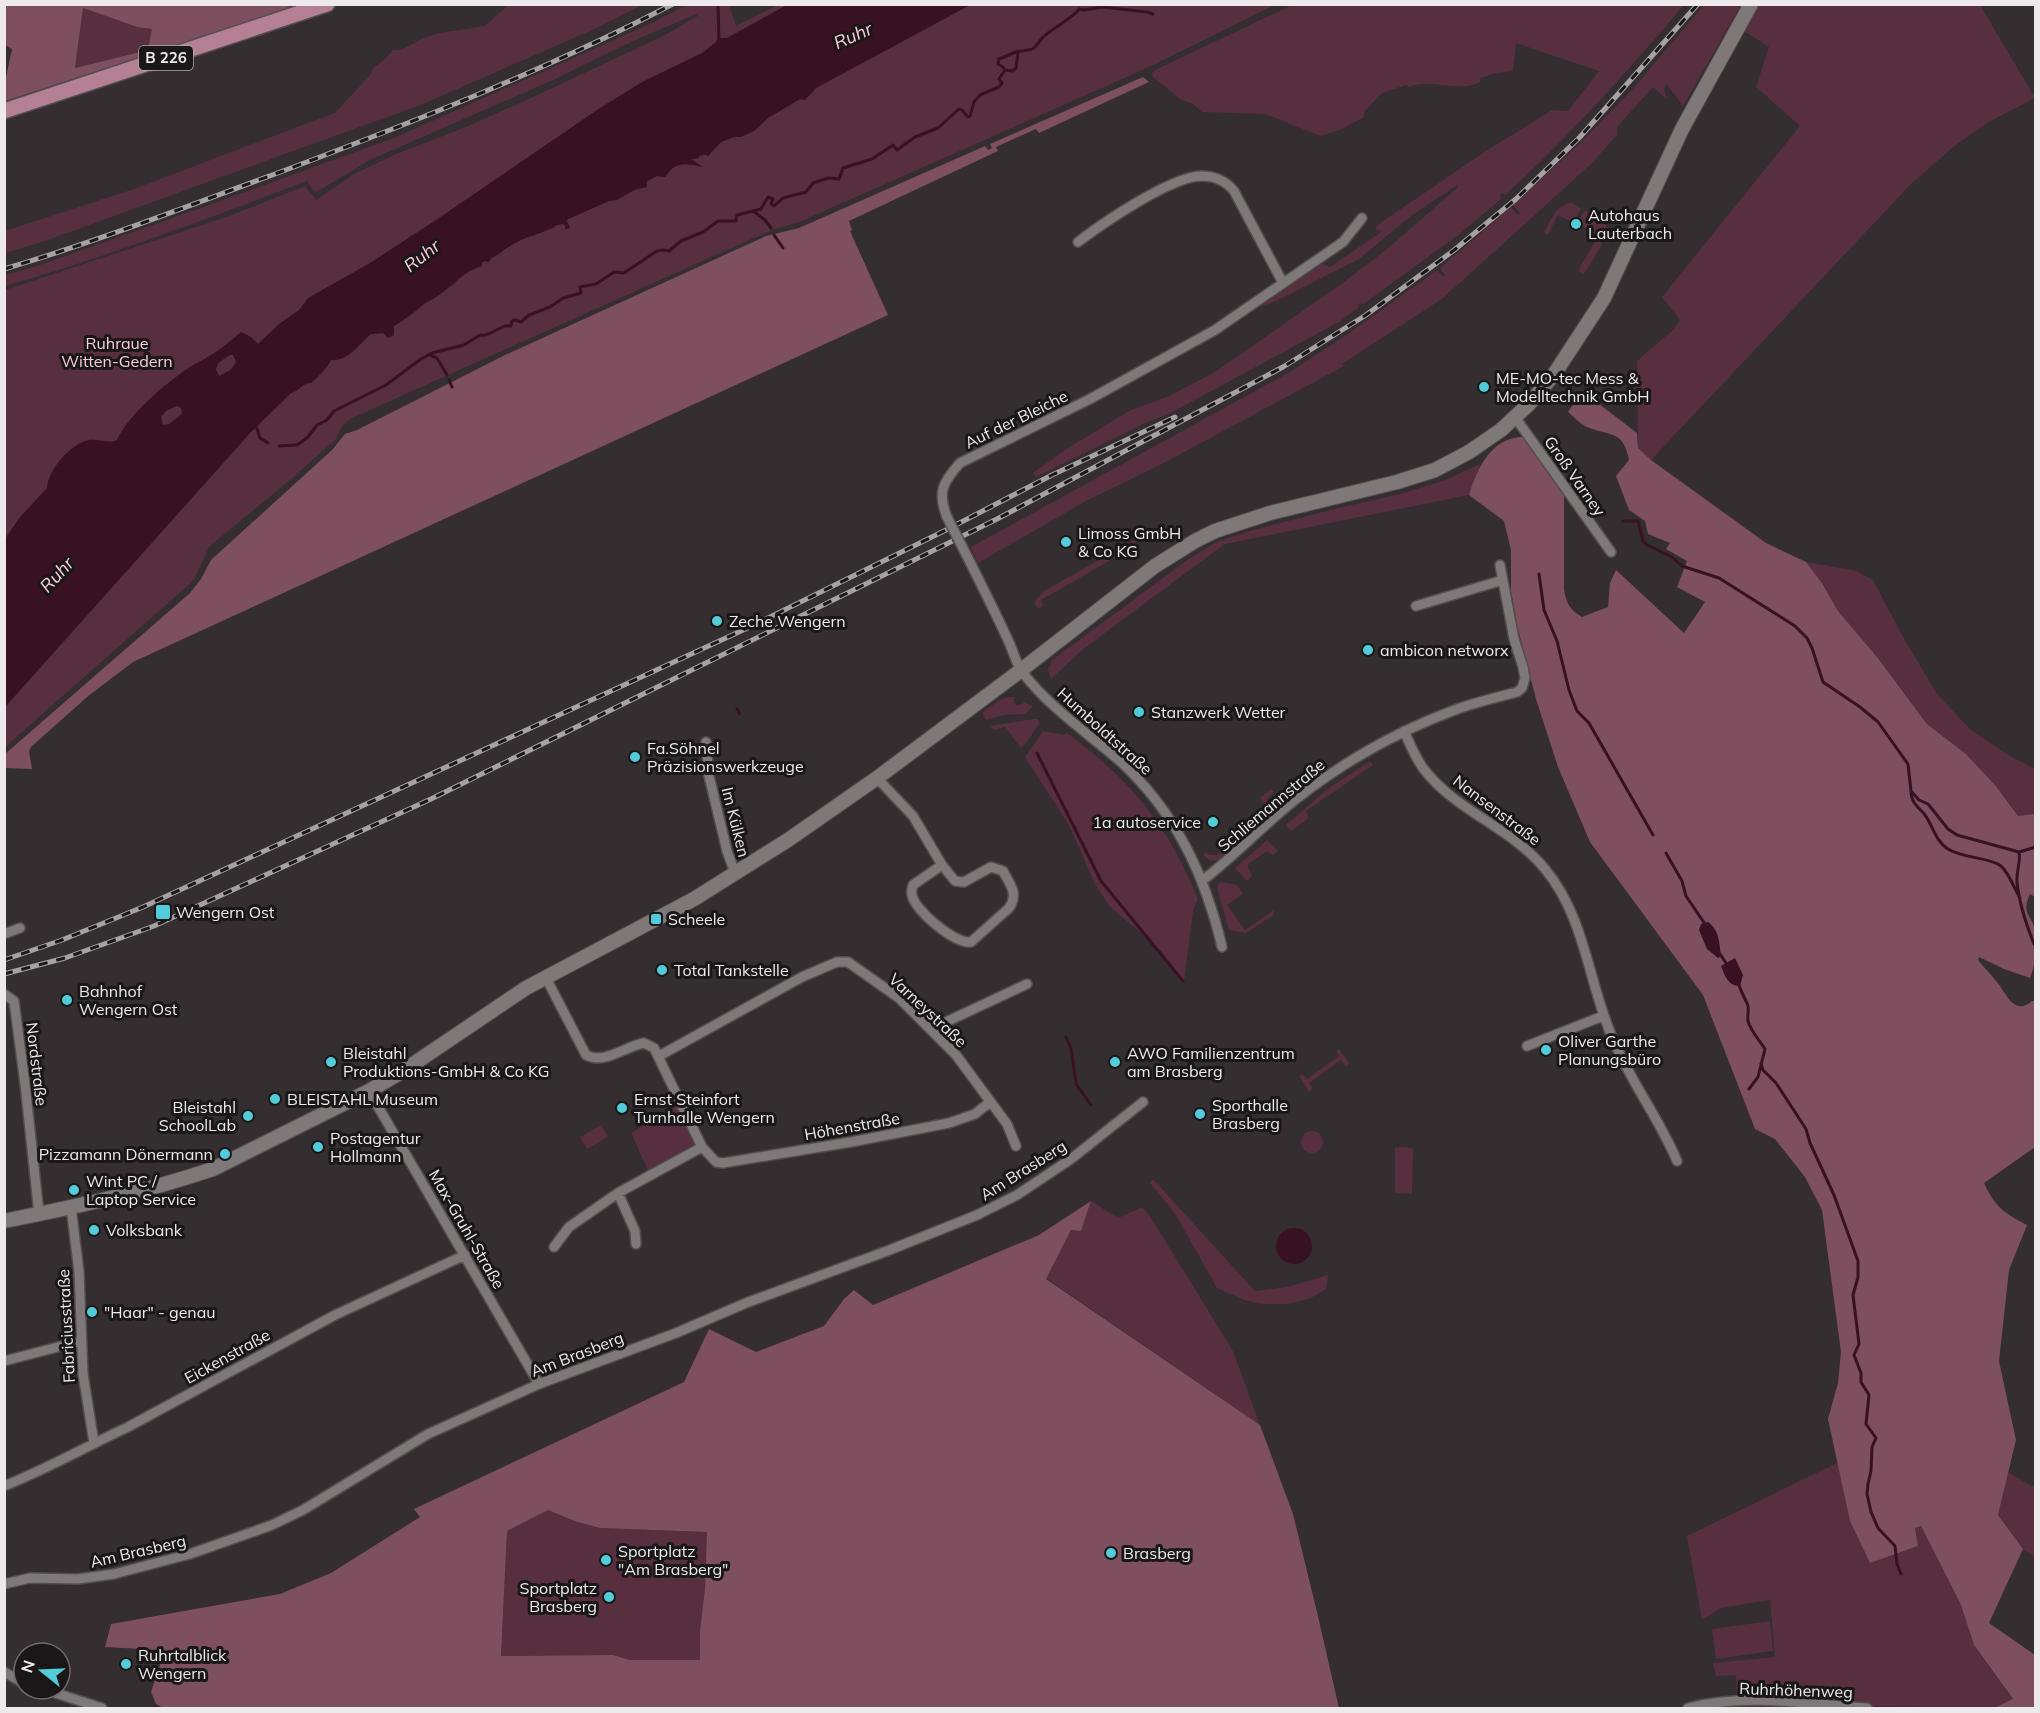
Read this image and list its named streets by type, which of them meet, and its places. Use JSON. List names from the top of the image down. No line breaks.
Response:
{"streets":{"main road":["B 226"],"street":["Auf der Bleiche","Groß Varney","Humboldtstraße","Schliemannstraße","Nansenstraße","Im Külken","Varneystraße","Nordstraße","Höhenstraße","Am Brasberg","Max-Gruhl-Straße","Fabriciusstraße","Eickenstraße","Ruhrhöhenweg"]},"crossings":[["Auf der Bleiche","Humboldtstraße"],["Humboldtstraße","Schliemannstraße"],["Schliemannstraße","Nansenstraße"],["Varneystraße","Höhenstraße"],["Am Brasberg","Max-Gruhl-Straße"],["Max-Gruhl-Straße","Eickenstraße"],["Fabriciusstraße","Eickenstraße"]],"water":["Ruhr"],"parks":["Ruhraue Witten-Gedern"],"places":{"other":["Autohaus Lauterbach","ME-MO-tec Mess & Modelltechnik GmbH","Limoss GmbH & Co KG","Zeche Wengern","ambicon networx","Stanzwerk Wetter","Fa.Söhnel Präzisionswerkzeuge","1a autoservice","Total Tankstelle","Bahnhof Wengern Ost","Oliver Garthe Planungsbüro","Bleistahl Produktions-GmbH & Co KG","AWO Familienzentrum am Brasberg","BLEISTAHL Museum","Ernst Steinfort Turnhalle Wengern","Sporthalle Brasberg","Bleistahl SchoolLab","Postagentur Hollmann","Pizzamann Dönermann","Wint PC / Laptop Service","Volksbank","\"Haar\" - genau","Brasberg","Sportplatz \"Am Brasberg\"","Sportplatz Brasberg","Ruhrtalblick Wengern"],"transit":["Wengern Ost","Scheele"]},"north":"left"}
